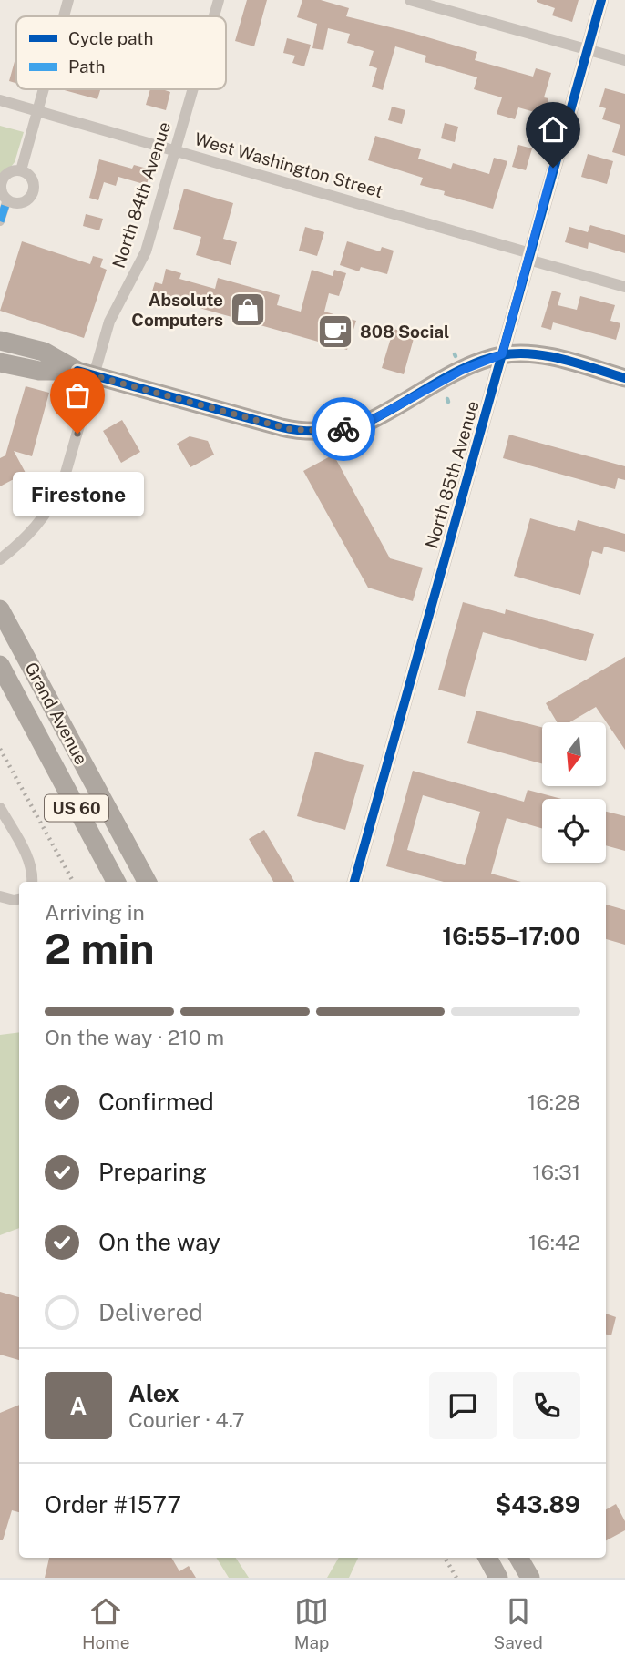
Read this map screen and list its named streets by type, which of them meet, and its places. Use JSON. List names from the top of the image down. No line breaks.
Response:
{"streets":{"highway":["Grand Avenue","US 60"],"street":["West Washington Street","North 84th Avenue","North 85th Avenue"]},"crossings":[["West Washington Street","North 84th Avenue"],["West Washington Street","North 85th Avenue"]],"places":{"shop":["Absolute Computers"],"cafe":["808 Social"],"other":["Firestone"]},"legend":["Cycle path","Path"],"north":"bottom","page":{"bubble":"Firestone","heading":["2 min","Arriving in","16:55–17:00"],"panel":["Alex","Courier · 4.7","Order #1577","$43.89"],"bar":"On the way · 210 m","list":[["Confirmed","16:28"],["Preparing","16:31"],["On the way","16:42"],"Delivered"],"round":"A","tabs":["Home","Map","Saved"]}}
